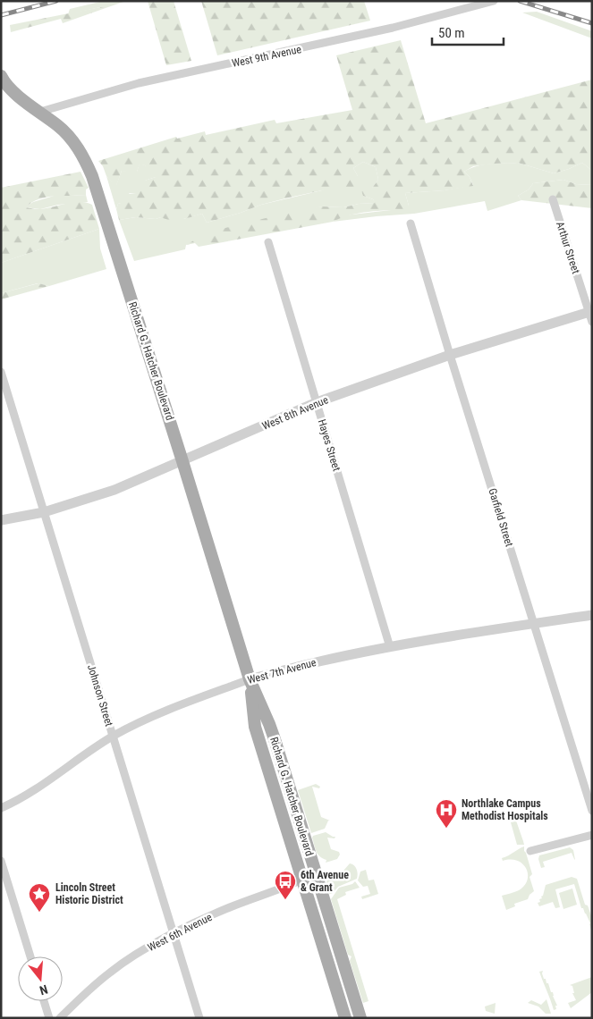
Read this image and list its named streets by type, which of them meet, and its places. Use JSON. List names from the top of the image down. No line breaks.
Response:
{"streets":{"main road":["Richard G. Hatcher Boulevard"],"street":["West 9th Avenue","Arthur Street","West 8th Avenue","Hayes Street","Garfield Street","West 7th Avenue","Johnson Street","West 6th Avenue"]},"crossings":[["West 9th Avenue","Richard G. Hatcher Boulevard"],["Arthur Street","West 8th Avenue"],["Richard G. Hatcher Boulevard","West 8th Avenue"],["Richard G. Hatcher Boulevard","West 7th Avenue"],["Richard G. Hatcher Boulevard","West 6th Avenue"],["West 8th Avenue","Hayes Street"],["West 8th Avenue","Garfield Street"],["West 8th Avenue","Johnson Street"],["Hayes Street","West 7th Avenue"],["Garfield Street","West 7th Avenue"],["West 7th Avenue","Johnson Street"],["Johnson Street","West 6th Avenue"]],"places":{"hospital":["Northlake Campus Methodist Hospitals"],"bus stop":["6th Avenue & Grant"],"place":["Lincoln Street Historic District"]},"scale_bar":"50 m","north":"bottom"}
